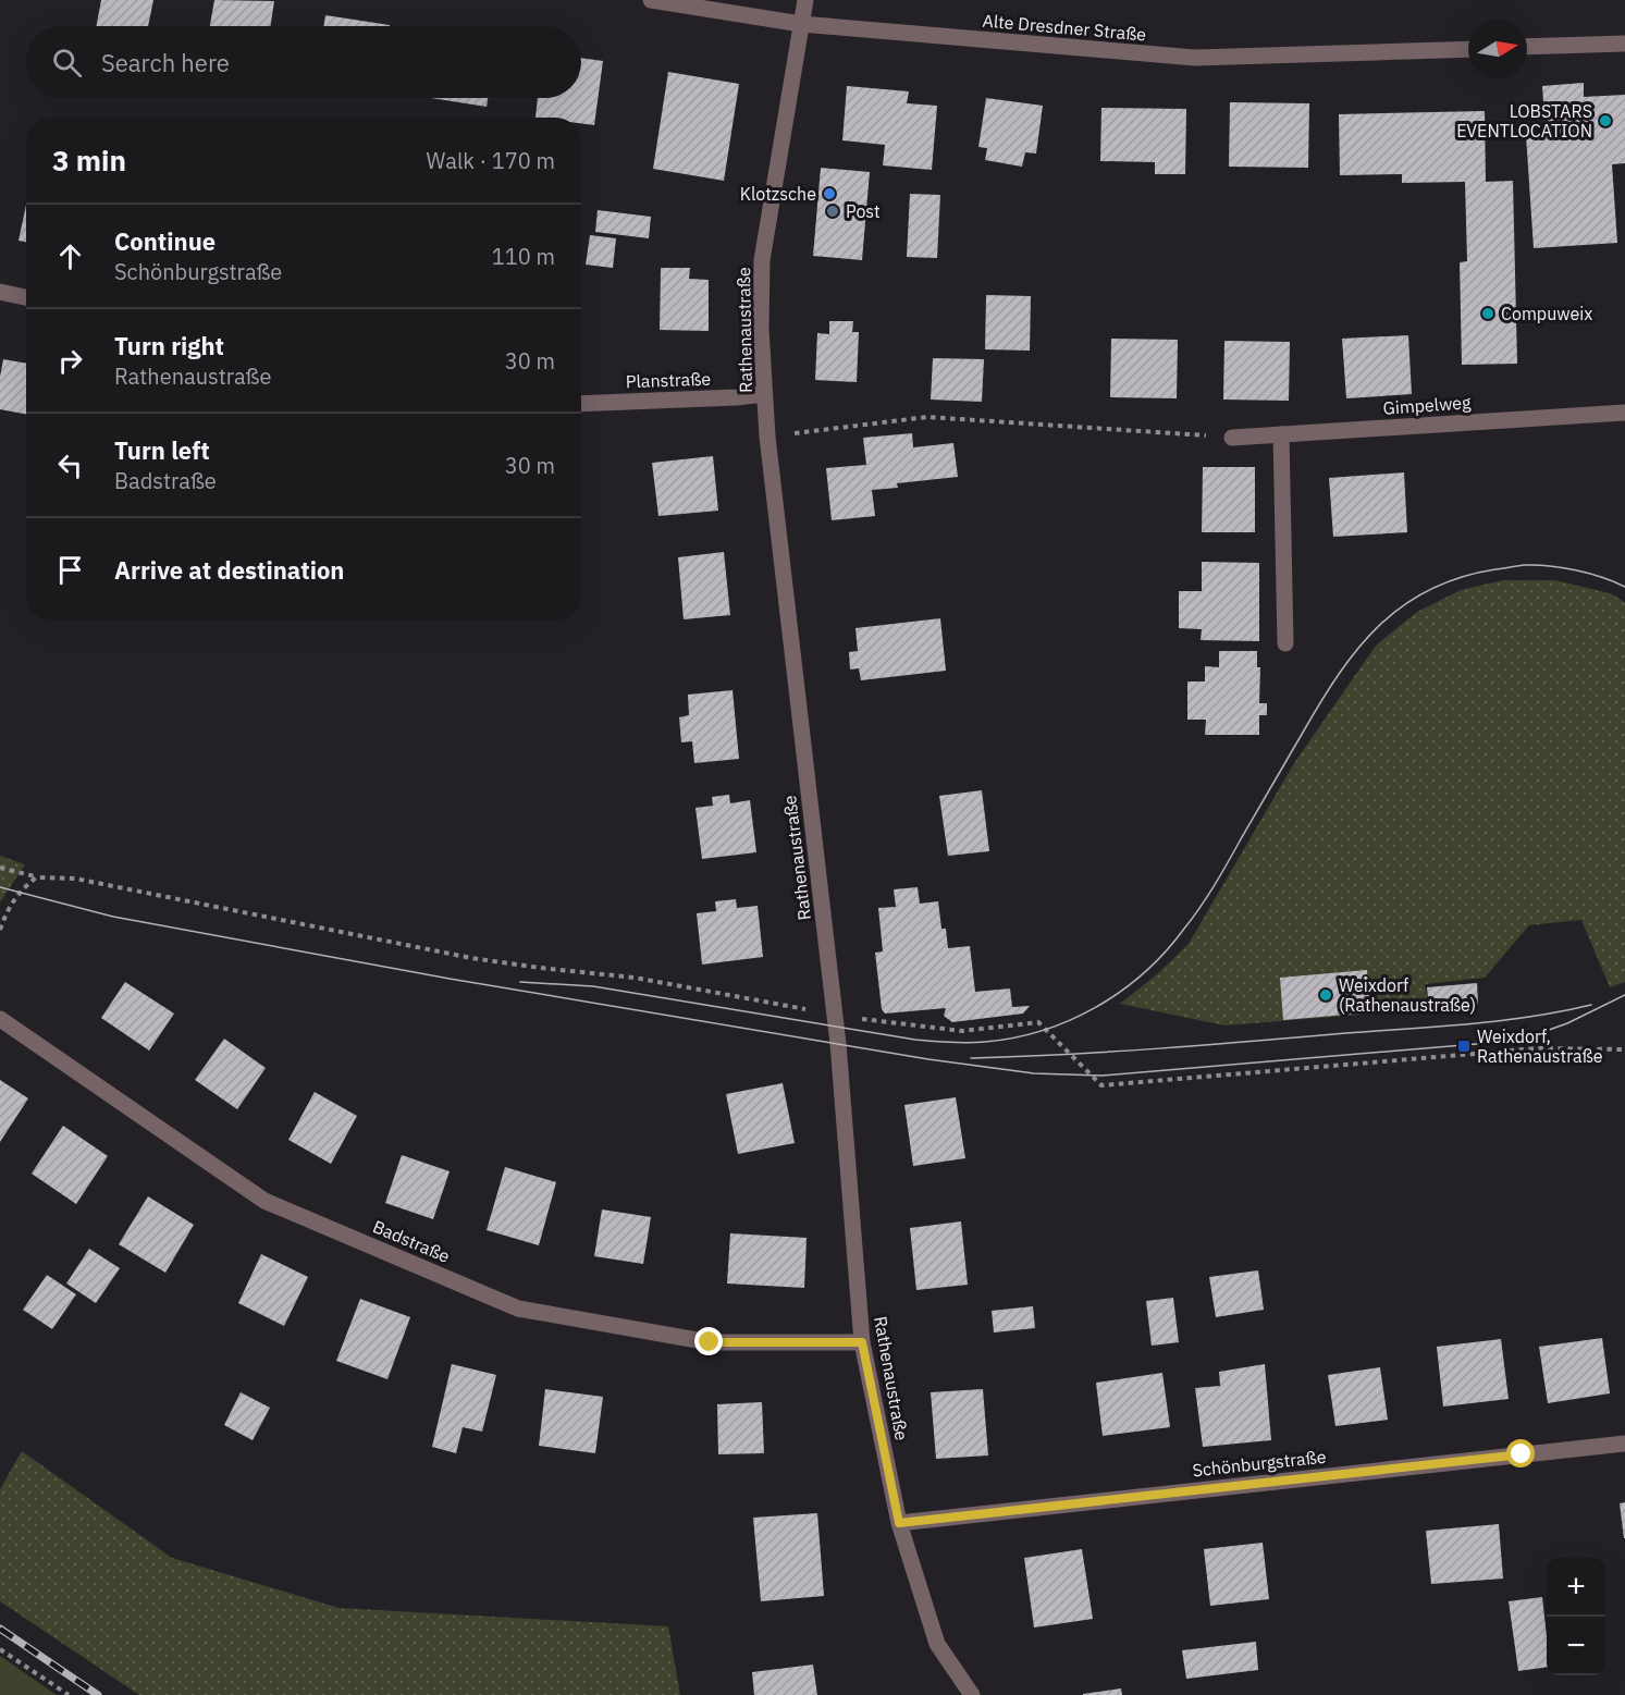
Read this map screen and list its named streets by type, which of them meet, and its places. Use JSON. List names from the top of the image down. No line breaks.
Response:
{"streets":{"street":["Alte Dresdner Straße","Rathenaustraße","Planstraße","Gimpelweg","Badstraße","Schönburgstraße"]},"crossings":[["Alte Dresdner Straße","Rathenaustraße"],["Rathenaustraße","Planstraße"],["Rathenaustraße","Badstraße"],["Rathenaustraße","Schönburgstraße"]],"places":{"other":["LOBSTARS EVENTLOCATION","Klotzsche","Post","Compuweix","Weixdorf (Rathenaustraße)"],"transit":["Weixdorf, Rathenaustraße"]},"north":"right","page":{"search":"Search here","heading":["3 min","Walk · 170 m"],"list":[["Continue","Schönburgstraße","110 m"],["Turn right","Rathenaustraße","30 m"],["Turn left","Badstraße","30 m"],"Arrive at destination"],"map_buttons":["+","−"]}}
